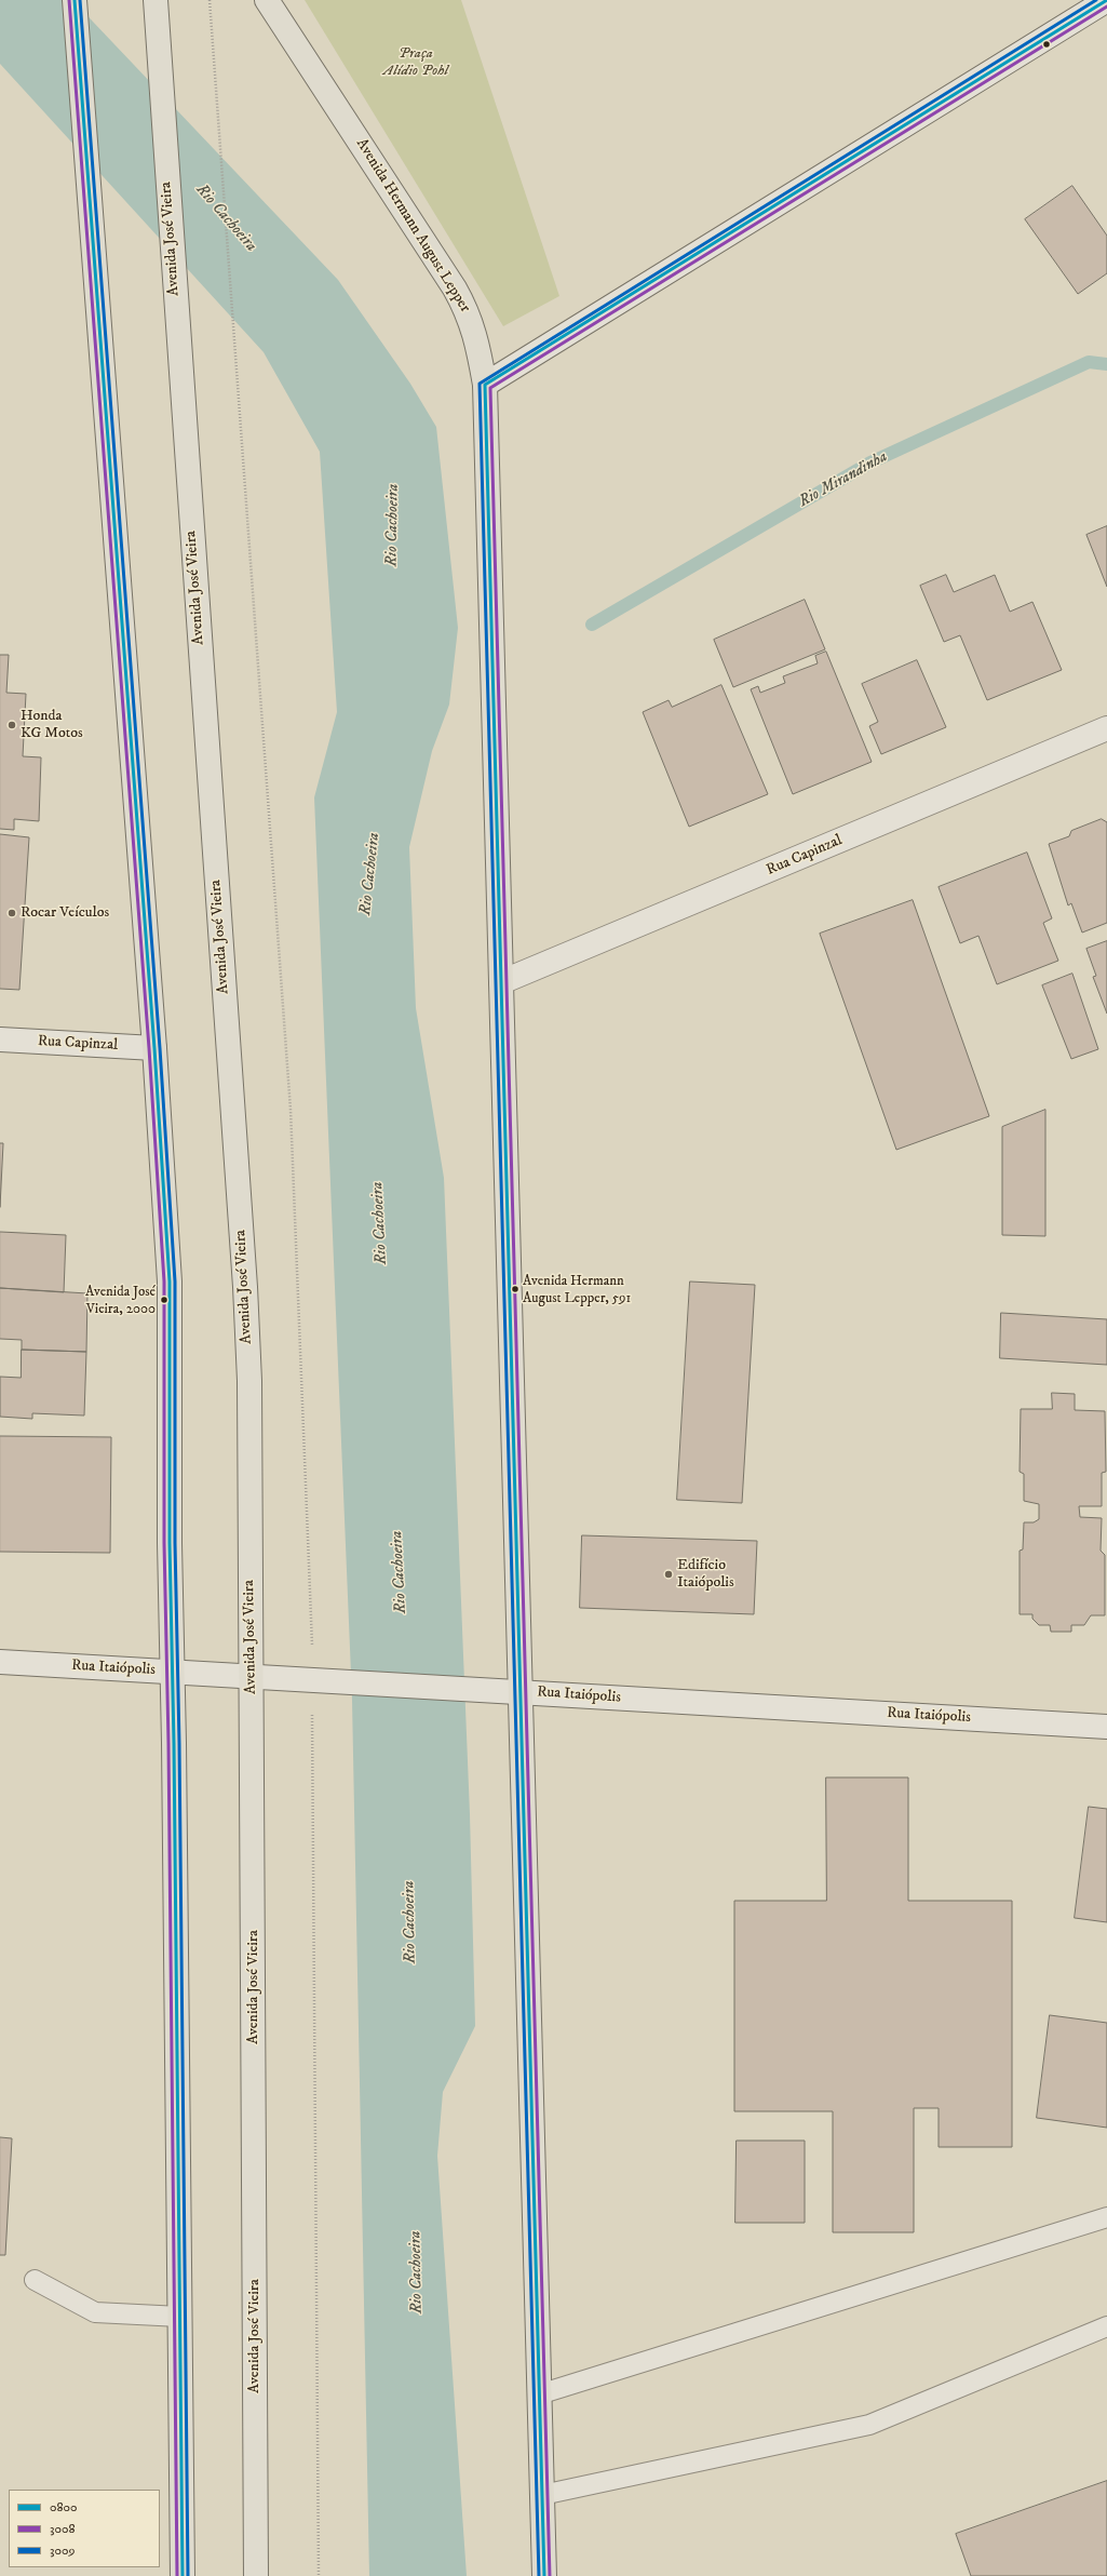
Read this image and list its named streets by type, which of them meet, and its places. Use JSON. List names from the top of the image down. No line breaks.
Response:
{"streets":{"main road":["Avenida Hermann August Lepper","Avenida José Vieira","Rua Capinzal","Rua Itaiópolis"]},"crossings":[["Avenida Hermann August Lepper","Rua Capinzal"],["Avenida Hermann August Lepper","Rua Itaiópolis"],["Avenida José Vieira","Rua Itaiópolis"]],"water":["Rio Cachoeira","Rio Mirandinha"],"parks":["Praça Alídio Pohl"],"places":["Honda KG Motos","Rocar Veículos","Avenida Hermann August Lepper, 591","Avenida José Vieira, 2000","Edifício Itaiópolis"],"lines":["transit line 0800","transit line 3008","transit line 3009"],"legend":["0800","3008","3009"]}
